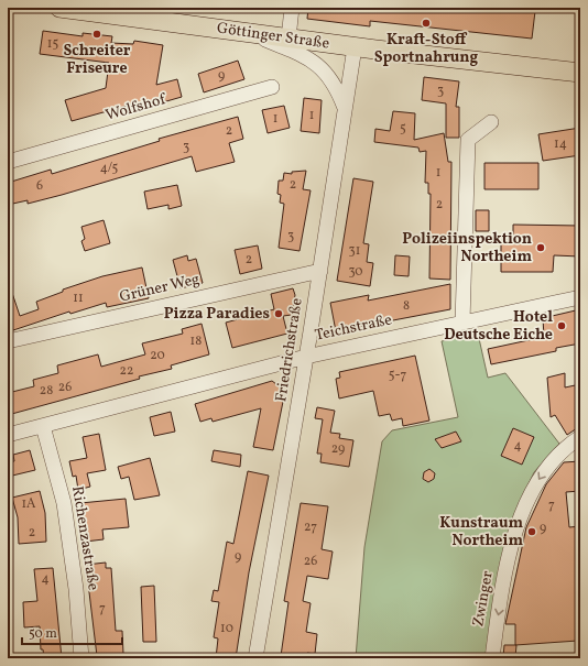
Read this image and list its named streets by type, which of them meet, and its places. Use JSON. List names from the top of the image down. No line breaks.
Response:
{"streets":{"main road":["Göttinger Straße"],"street":["Wolfshof","Grüner Weg","Teichstraße","Friedrichstraße","Richenzastraße","Zwinger"]},"crossings":[["Göttinger Straße","Friedrichstraße"],["Grüner Weg","Friedrichstraße"],["Teichstraße","Friedrichstraße"],["Teichstraße","Richenzastraße"]],"one_way":["Zwinger"],"places":["Kraft-Stoff Sportnahrung","Schreiter Friseure","Polizeiinspektion Northeim","Pizza Paradies","Hotel Deutsche Eiche","Kunstraum Northeim"],"house_numbers":["15","9","3","1","1","5","2","14","3","4/5","1","2","6","2","3","31","2","30","11","8","18","20","22","5-7","26","28","4","29","1A","7","27","9","2","9","26","4","7","10"],"scale_bar":"50 m"}
